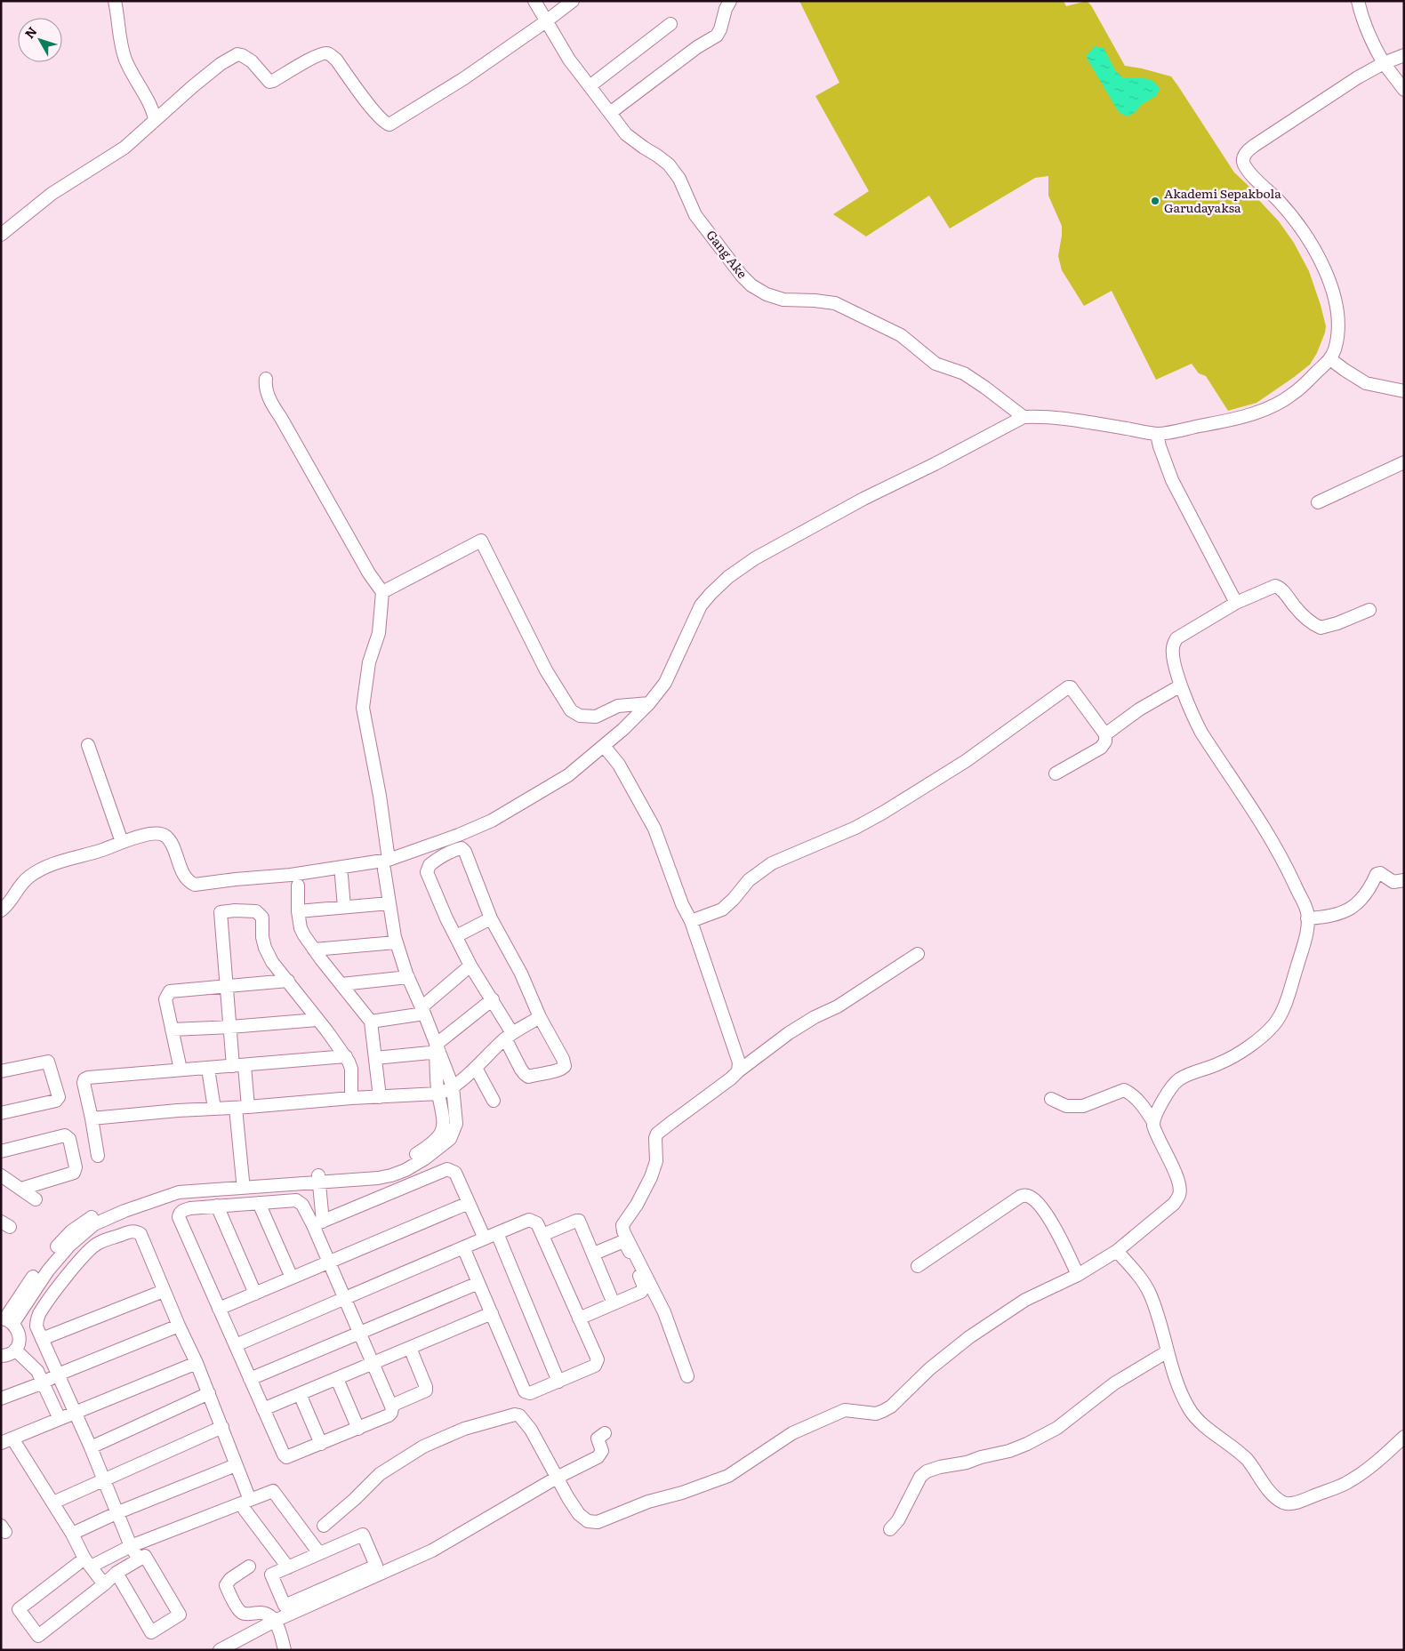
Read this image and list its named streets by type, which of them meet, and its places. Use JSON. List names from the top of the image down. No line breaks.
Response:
{"streets":{"street":["Gang Ake"]},"places":["Akademi Sepakbola Garudayaksa"],"north":"top left"}
